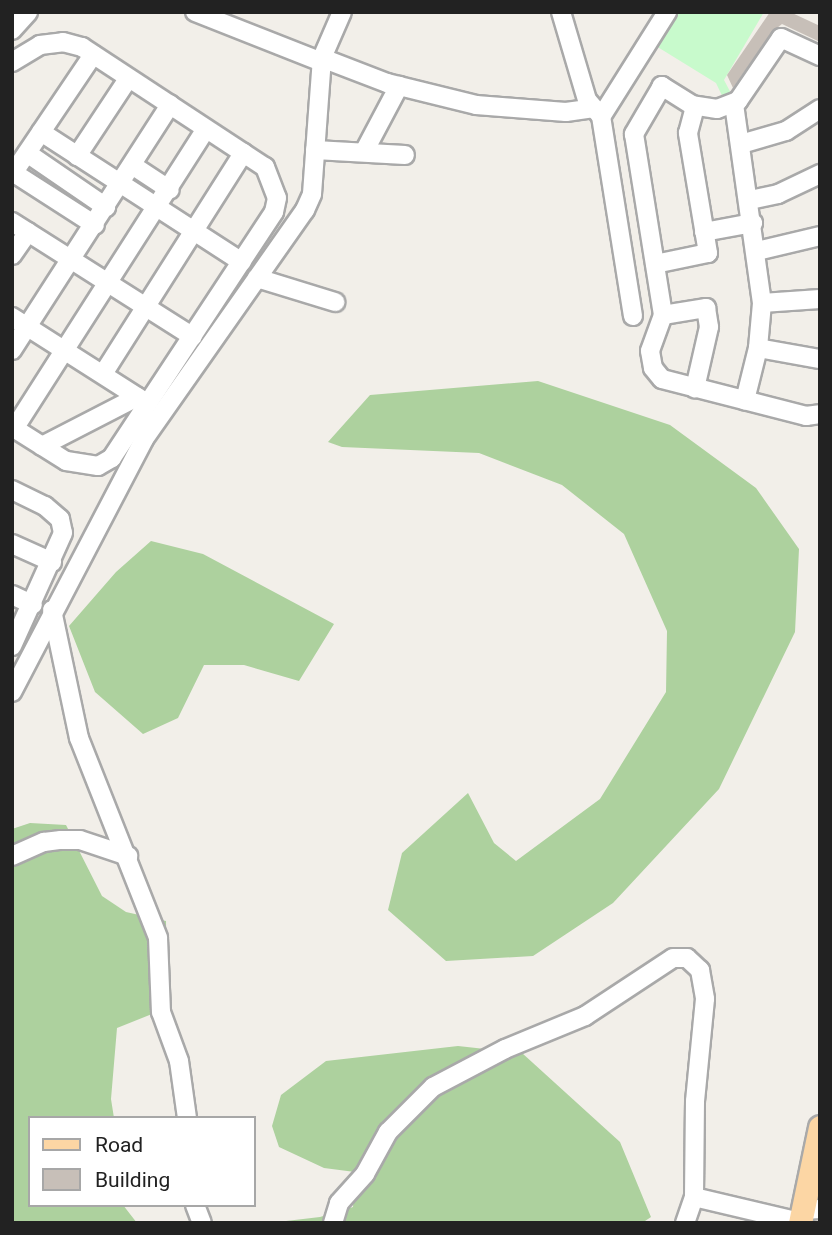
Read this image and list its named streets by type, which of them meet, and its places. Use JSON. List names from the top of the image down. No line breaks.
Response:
{"legend":["Road","Building"]}
